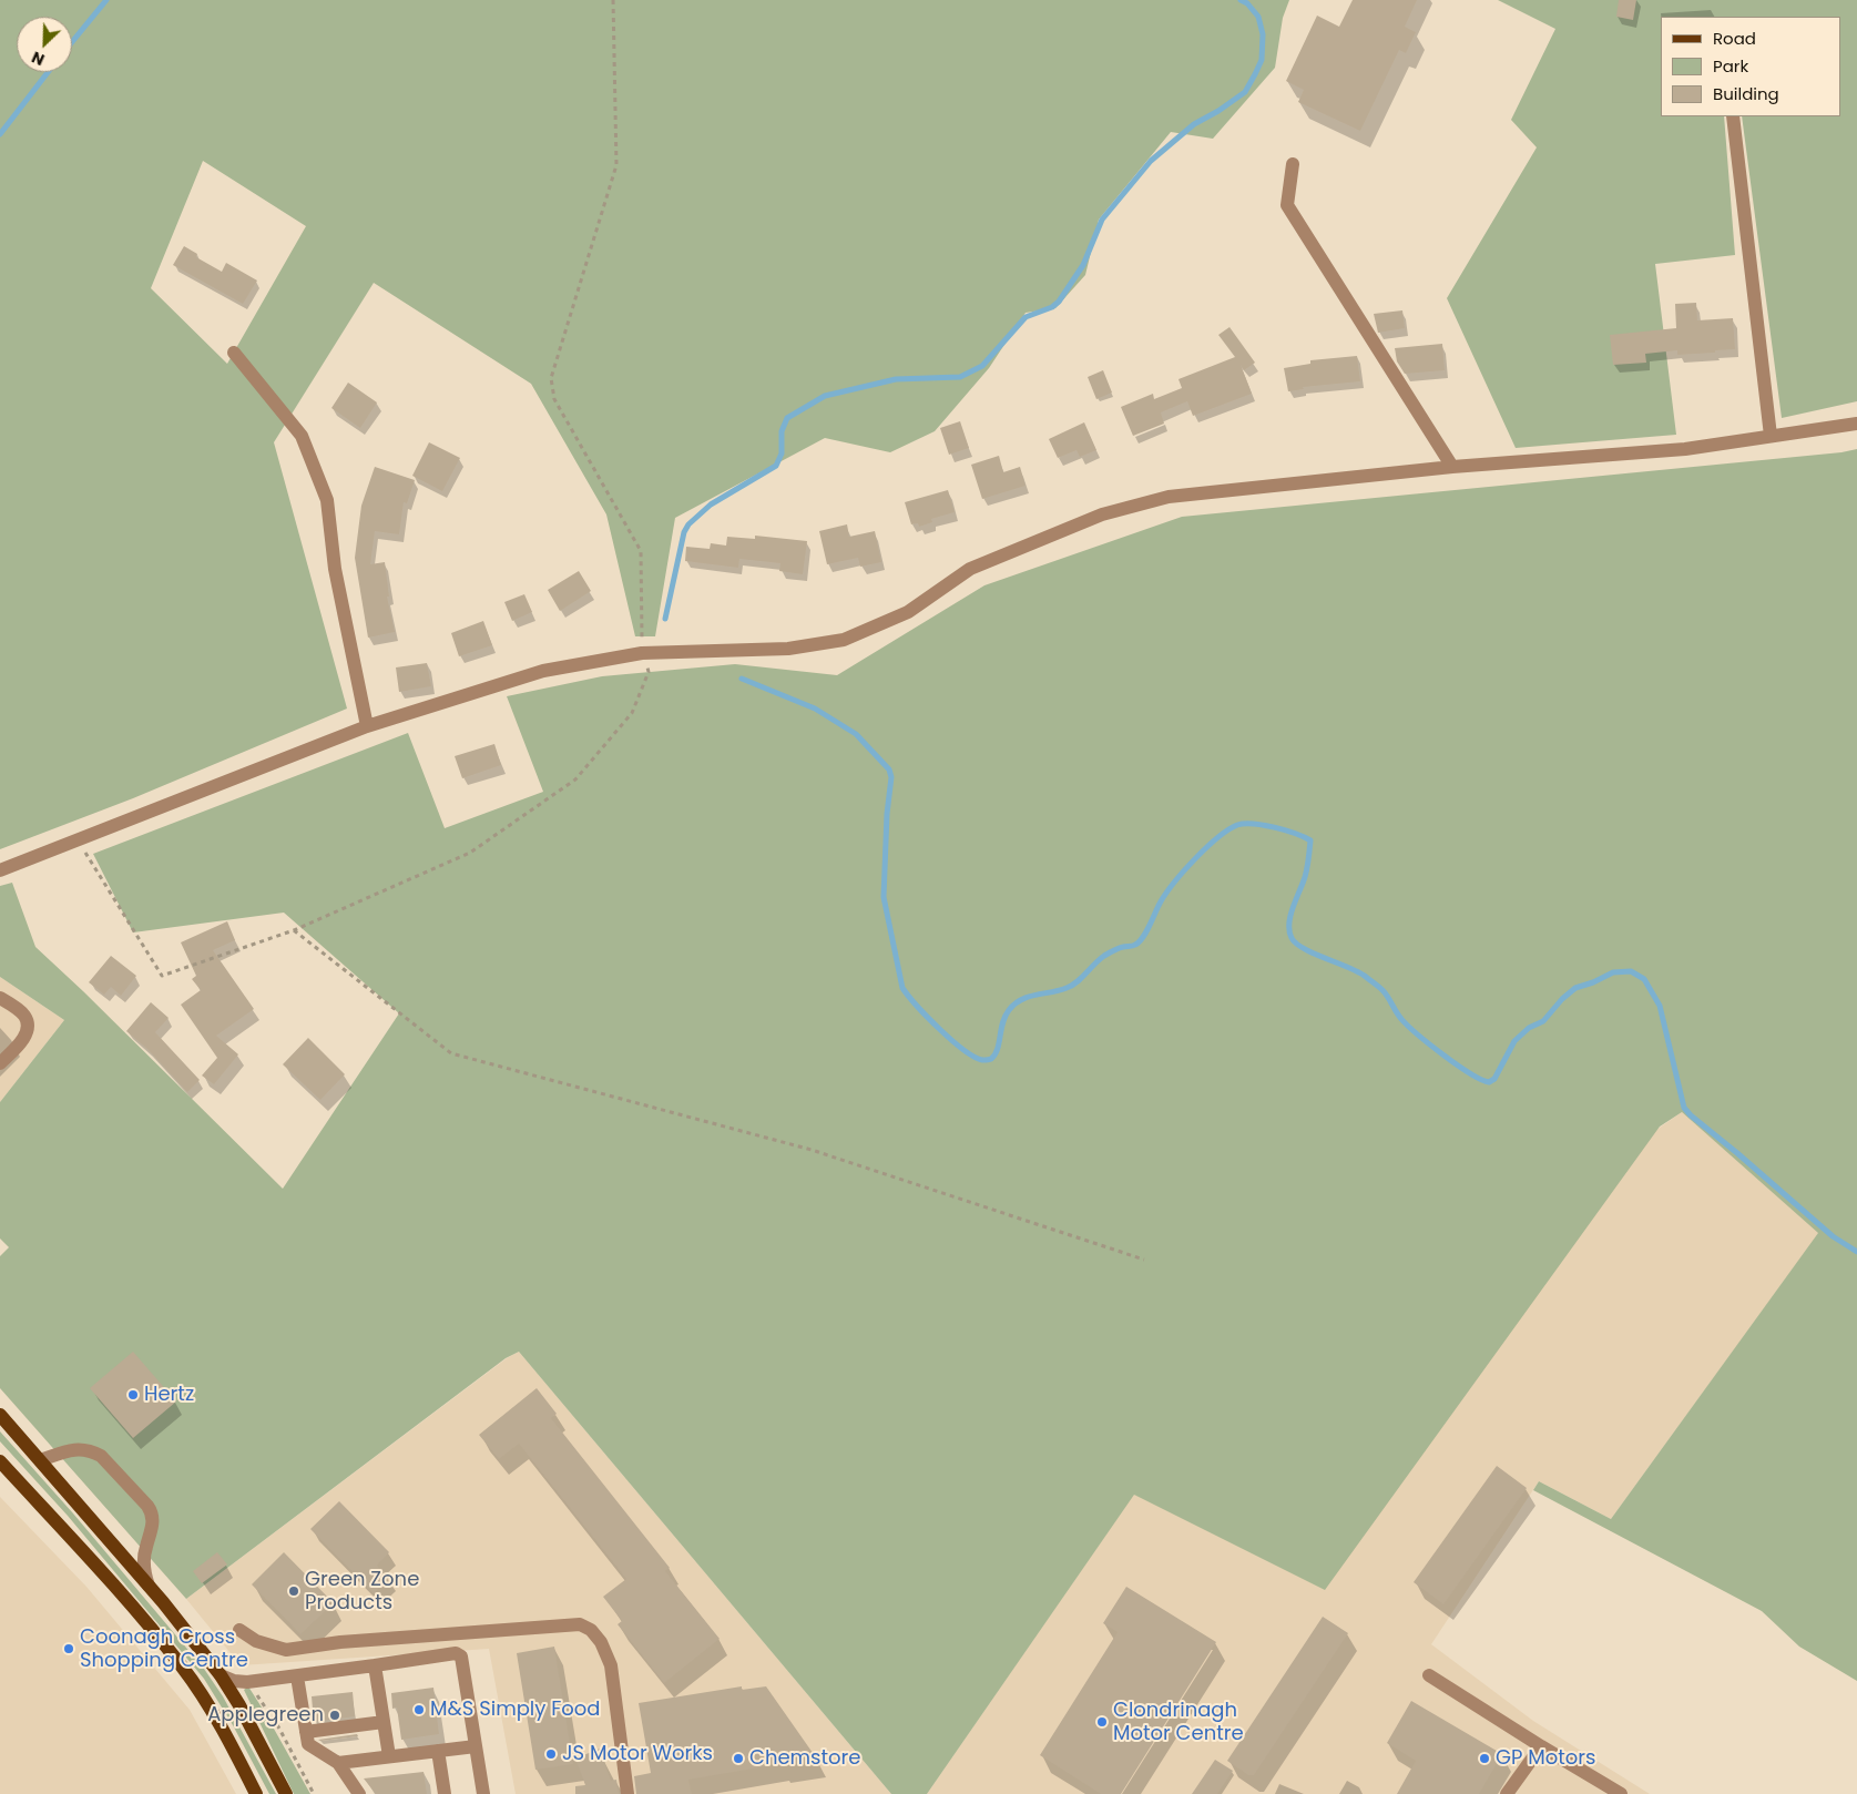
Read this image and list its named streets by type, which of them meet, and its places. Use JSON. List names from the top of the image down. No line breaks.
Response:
{"places":["Hertz","Green Zone Products","Coonagh Cross Shopping Centre","M&S Simply Food","Applegreen","Clondrinagh Motor Centre","JS Motor Works","Chemstore","GP Motors"],"legend":["Road","Park","Building"],"north":"bottom left"}
